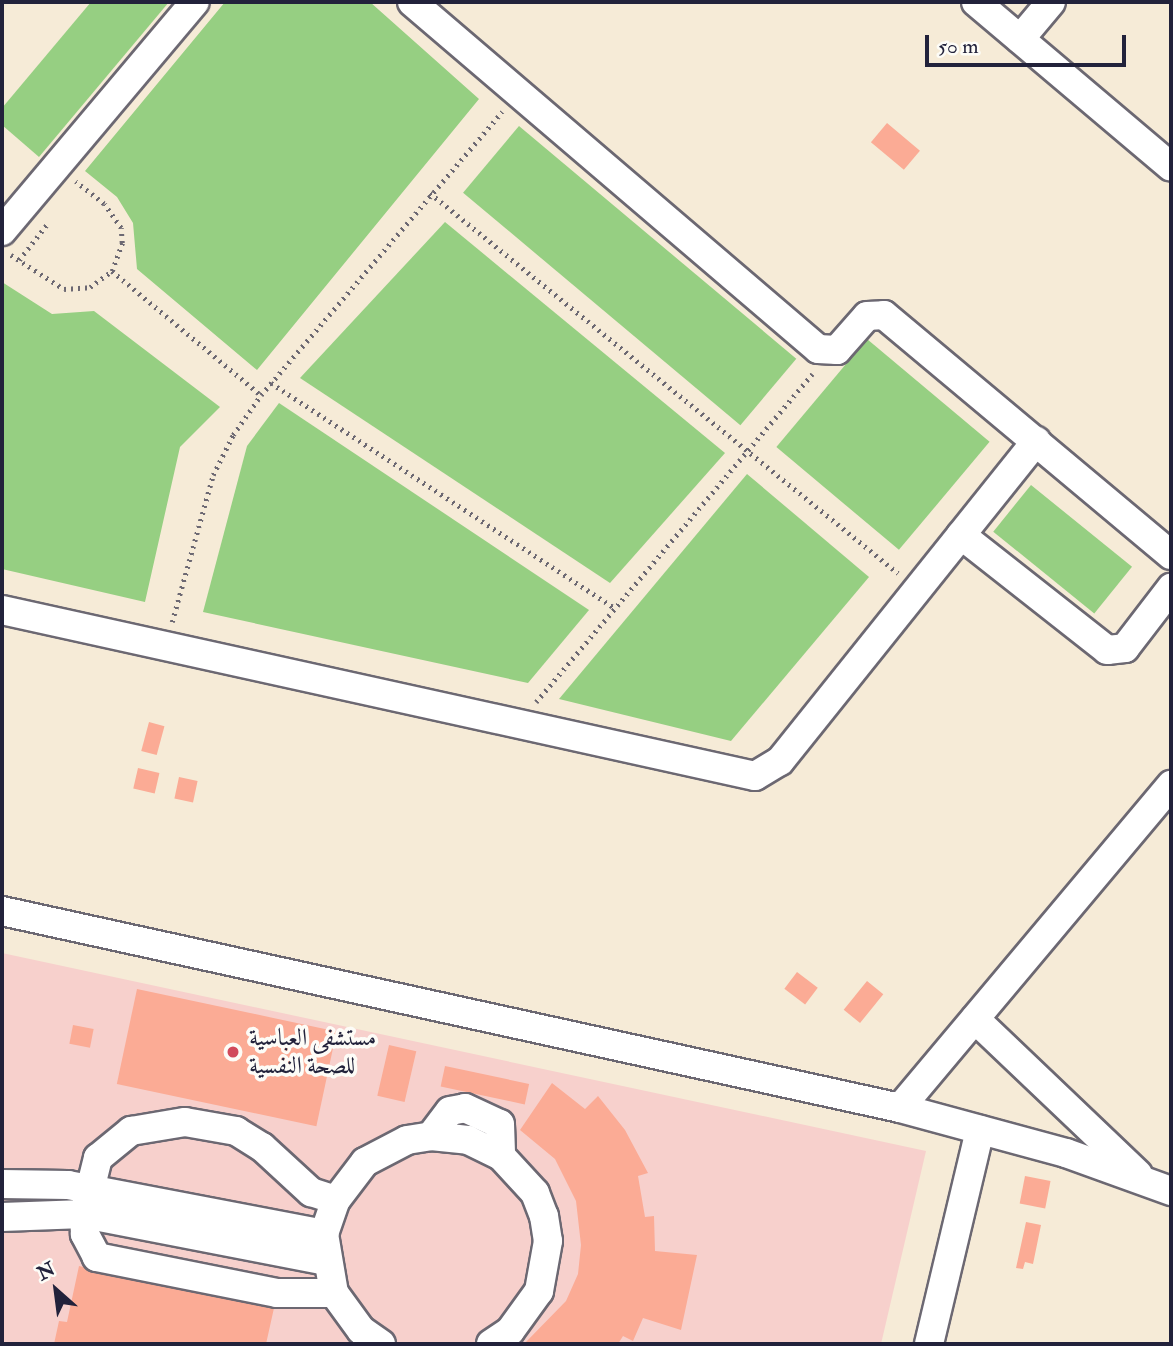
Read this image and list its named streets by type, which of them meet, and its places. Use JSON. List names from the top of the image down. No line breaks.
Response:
{"places":["مستشفى العباسية للصحة النفسية"],"scale_bar":"50 m","north":"top left"}
